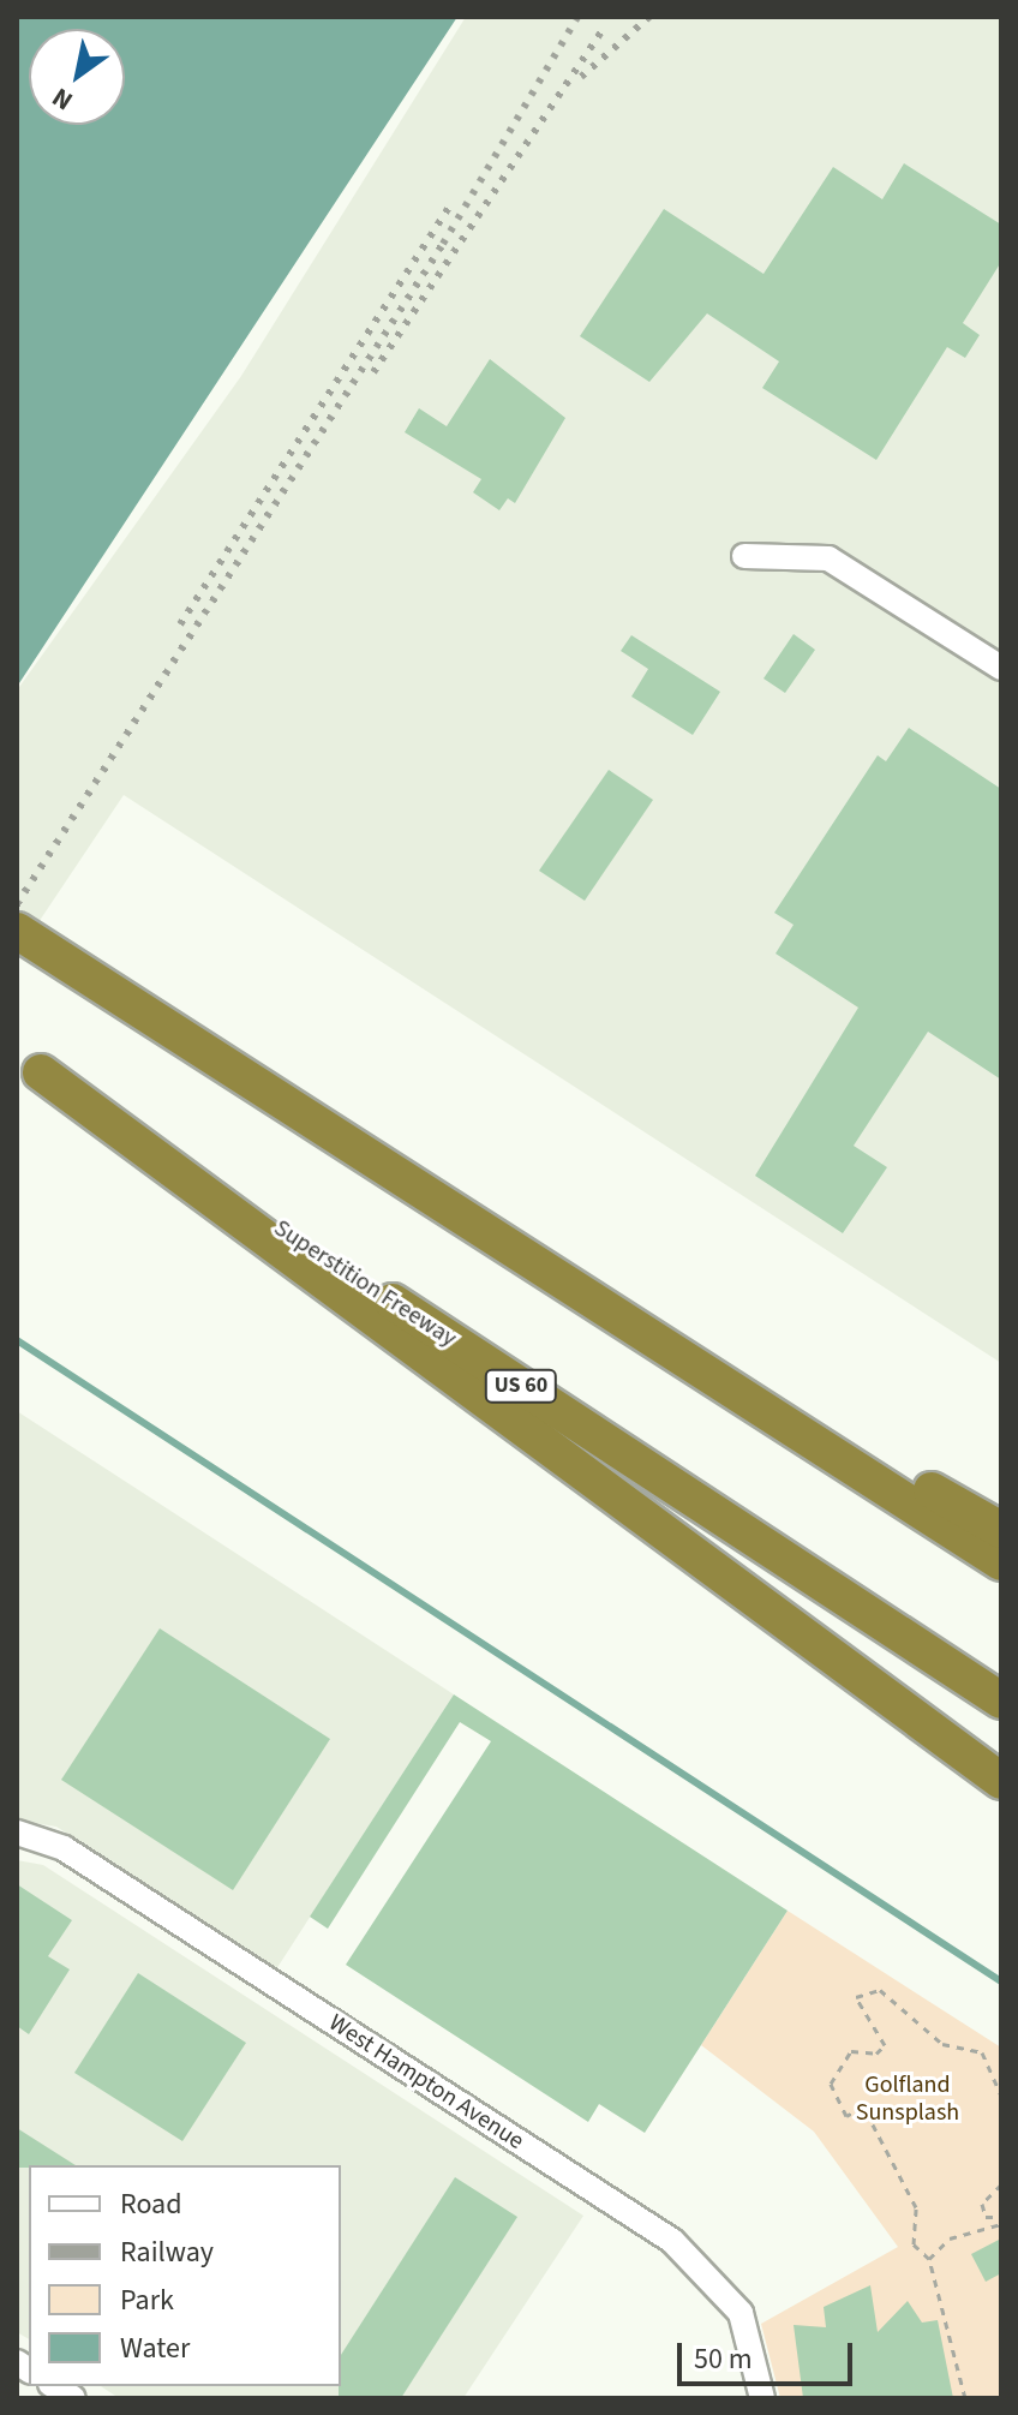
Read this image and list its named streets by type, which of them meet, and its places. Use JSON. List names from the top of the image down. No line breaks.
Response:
{"streets":{"highway":["Superstition Freeway","US 60"],"street":["West Hampton Avenue"]},"parks":["Golfland Sunsplash"],"legend":["Road","Railway","Park","Water"],"scale_bar":"50 m","north":"bottom left"}
